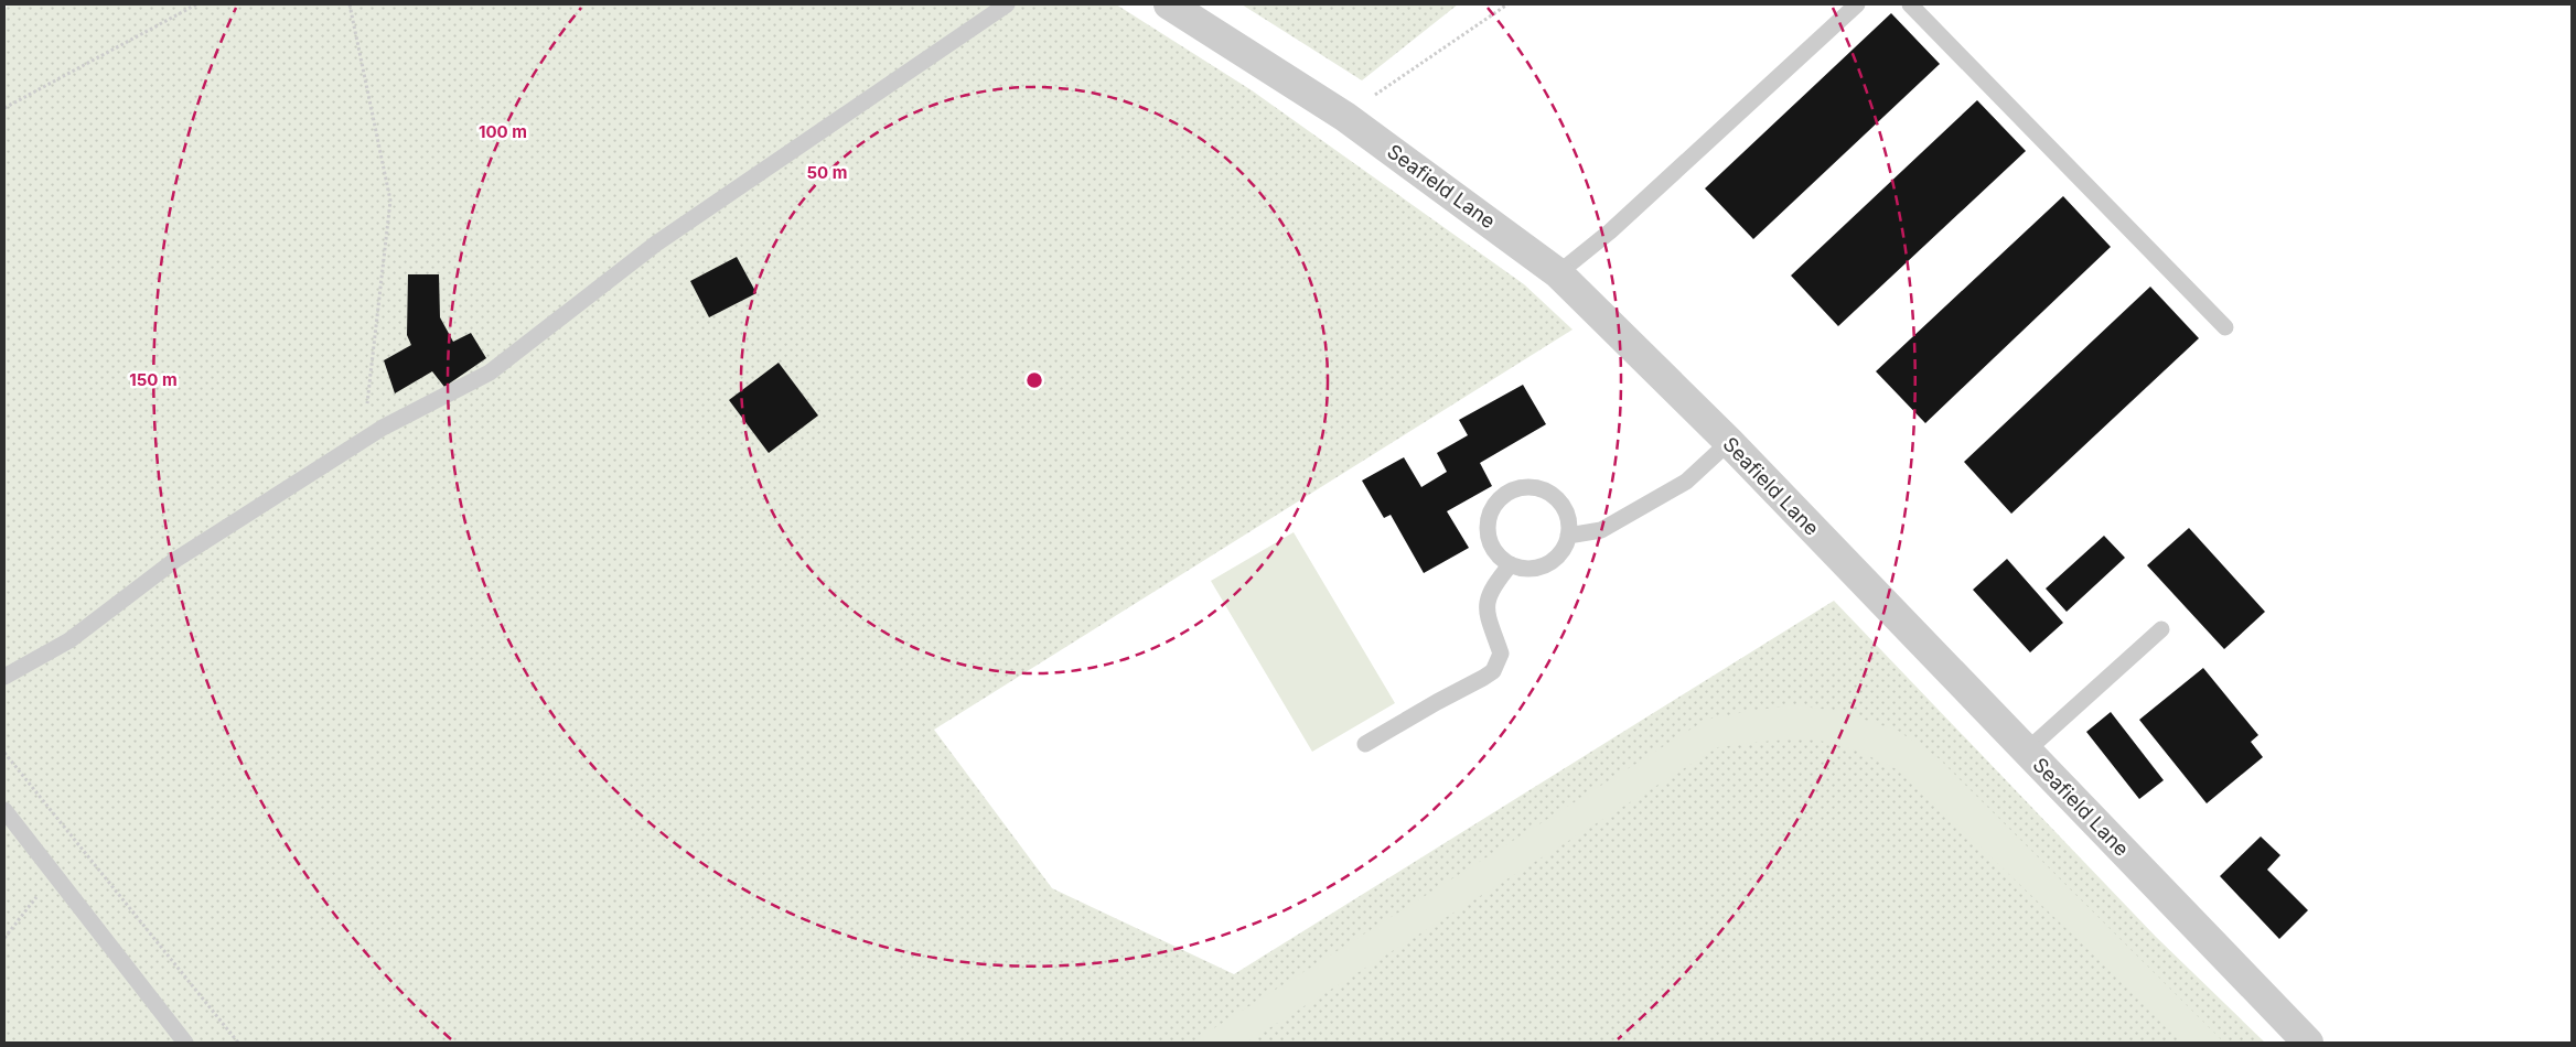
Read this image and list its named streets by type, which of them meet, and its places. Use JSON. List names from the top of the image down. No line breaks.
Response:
{"streets":{"street":["Seafield Lane"]},"rings":["100 m","50 m","150 m"]}
